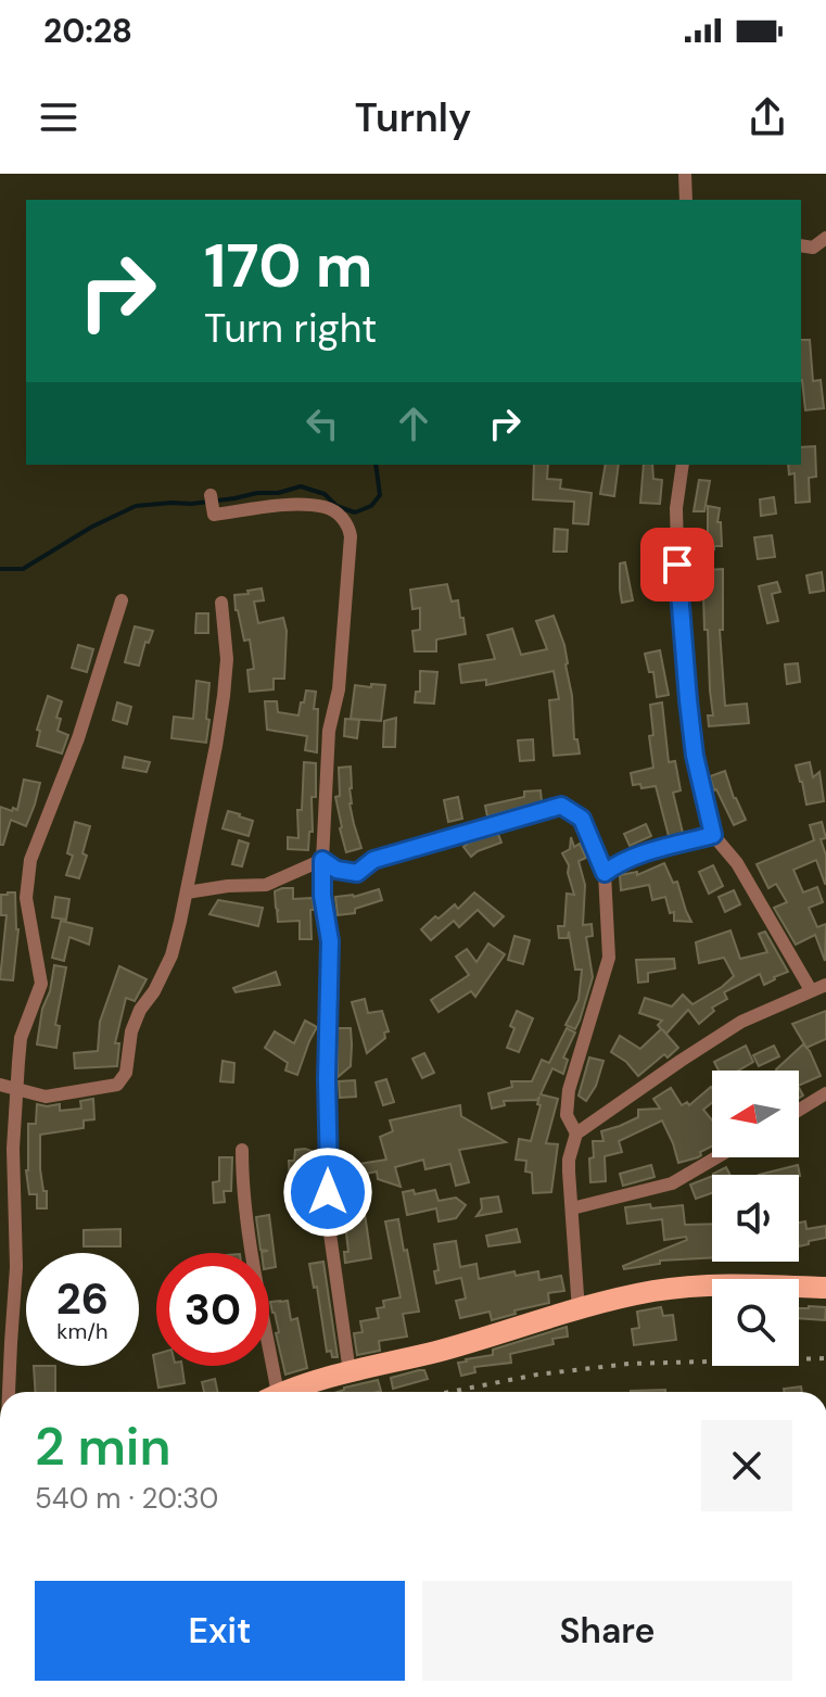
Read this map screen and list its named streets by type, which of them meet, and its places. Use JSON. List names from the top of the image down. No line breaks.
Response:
{"north":"left","page":{"status":"20:28","header":"Turnly","turn":["170 m","Turn right"],"speed":"26 km/h","limit":"30","heading":["2 min","540 m · 20:30"],"buttons":["Exit","Share"]}}
